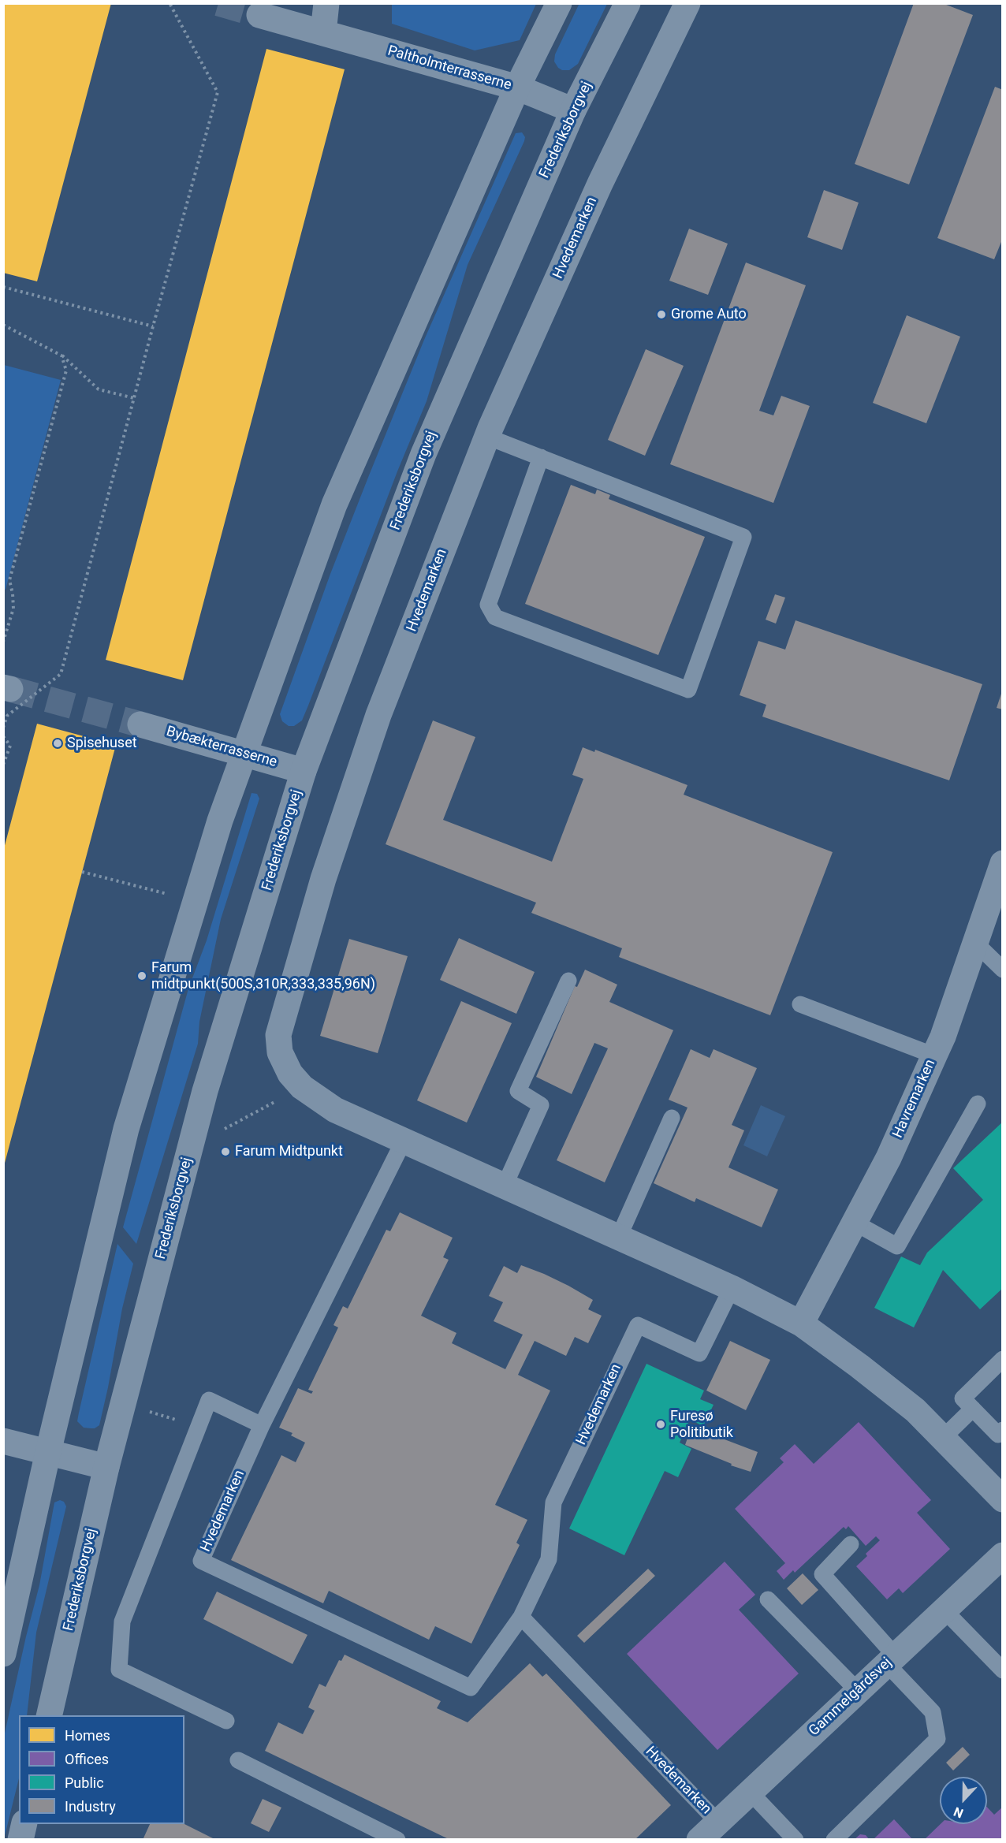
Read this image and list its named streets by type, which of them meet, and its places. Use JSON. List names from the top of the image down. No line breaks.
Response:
{"streets":{"street":["Paltholmterrasserne","Frederiksborgvej","Hvedemarken","Bybækterrasserne","Havremarken","Gammelgårdsvej"]},"crossings":[["Paltholmterrasserne","Frederiksborgvej"],["Frederiksborgvej","Bybækterrasserne"],["Hvedemarken","Havremarken"],["Hvedemarken","Gammelgårdsvej"]],"places":["Grome Auto","Spisehuset","Farum midtpunkt(500S,310R,333,335,96N)","Farum Midtpunkt","Furesø Politibutik"],"legend":["Homes","Offices","Public","Industry"],"north":"bottom"}
